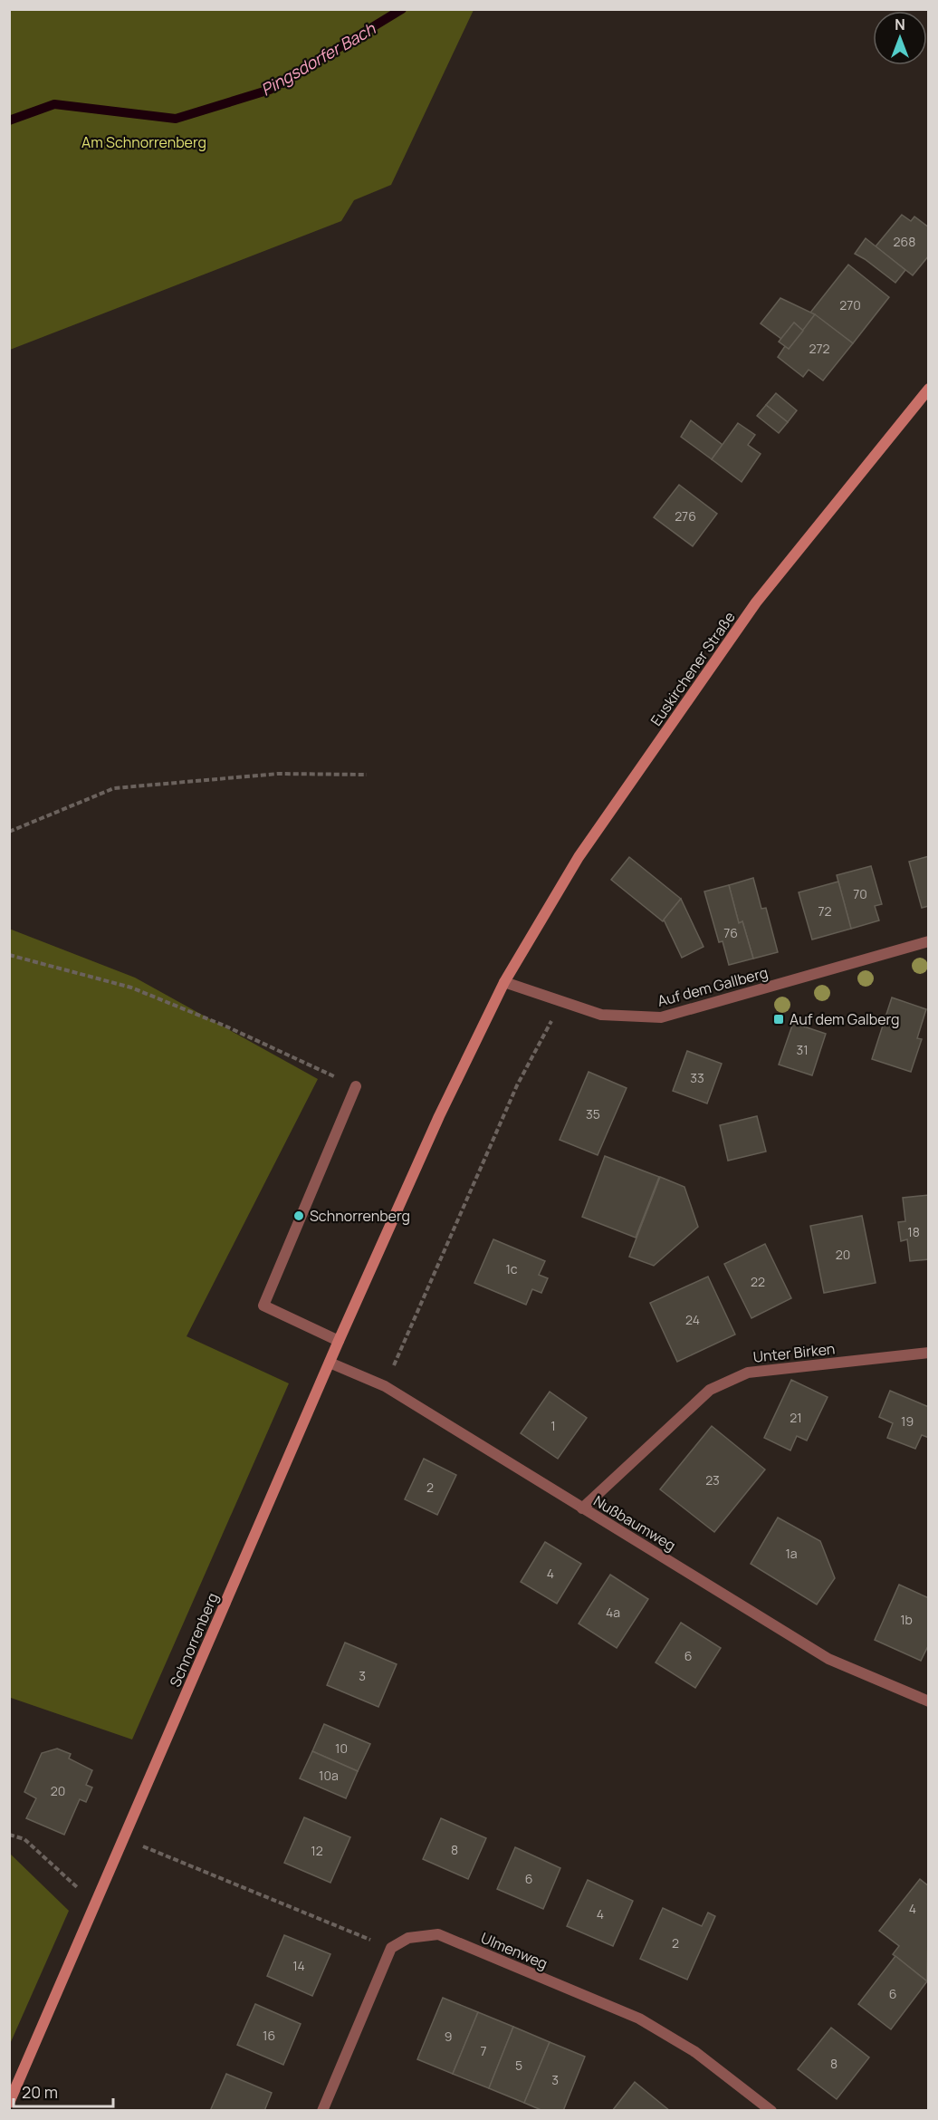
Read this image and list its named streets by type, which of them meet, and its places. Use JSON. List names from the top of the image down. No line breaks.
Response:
{"streets":{"main road":["Euskirchener Straße","Schnorrenberg"],"street":["Auf dem Gallberg","Unter Birken","Nußbaumweg","Ulmenweg"]},"crossings":[["Euskirchener Straße","Auf dem Gallberg"],["Euskirchener Straße","Schnorrenberg"],["Auf dem Gallberg","Schnorrenberg"],["Unter Birken","Nußbaumweg"],["Nußbaumweg","Schnorrenberg"]],"water":["Pingsdorfer Bach"],"parks":["Am Schnorrenberg"],"places":{"transit":["Auf dem Galberg"],"other":["Schnorrenberg"]},"house_numbers":["268","270","272","276","70","72","76","31","33","35","18","20","1c","22","24","21","19","1","23","2","1a","4","4a","1b","6","3","10","10a","20","8","12","6","4","4","2","14","6","16","9","7","8","5","3"],"scale_bar":"20 m","north":"top"}
